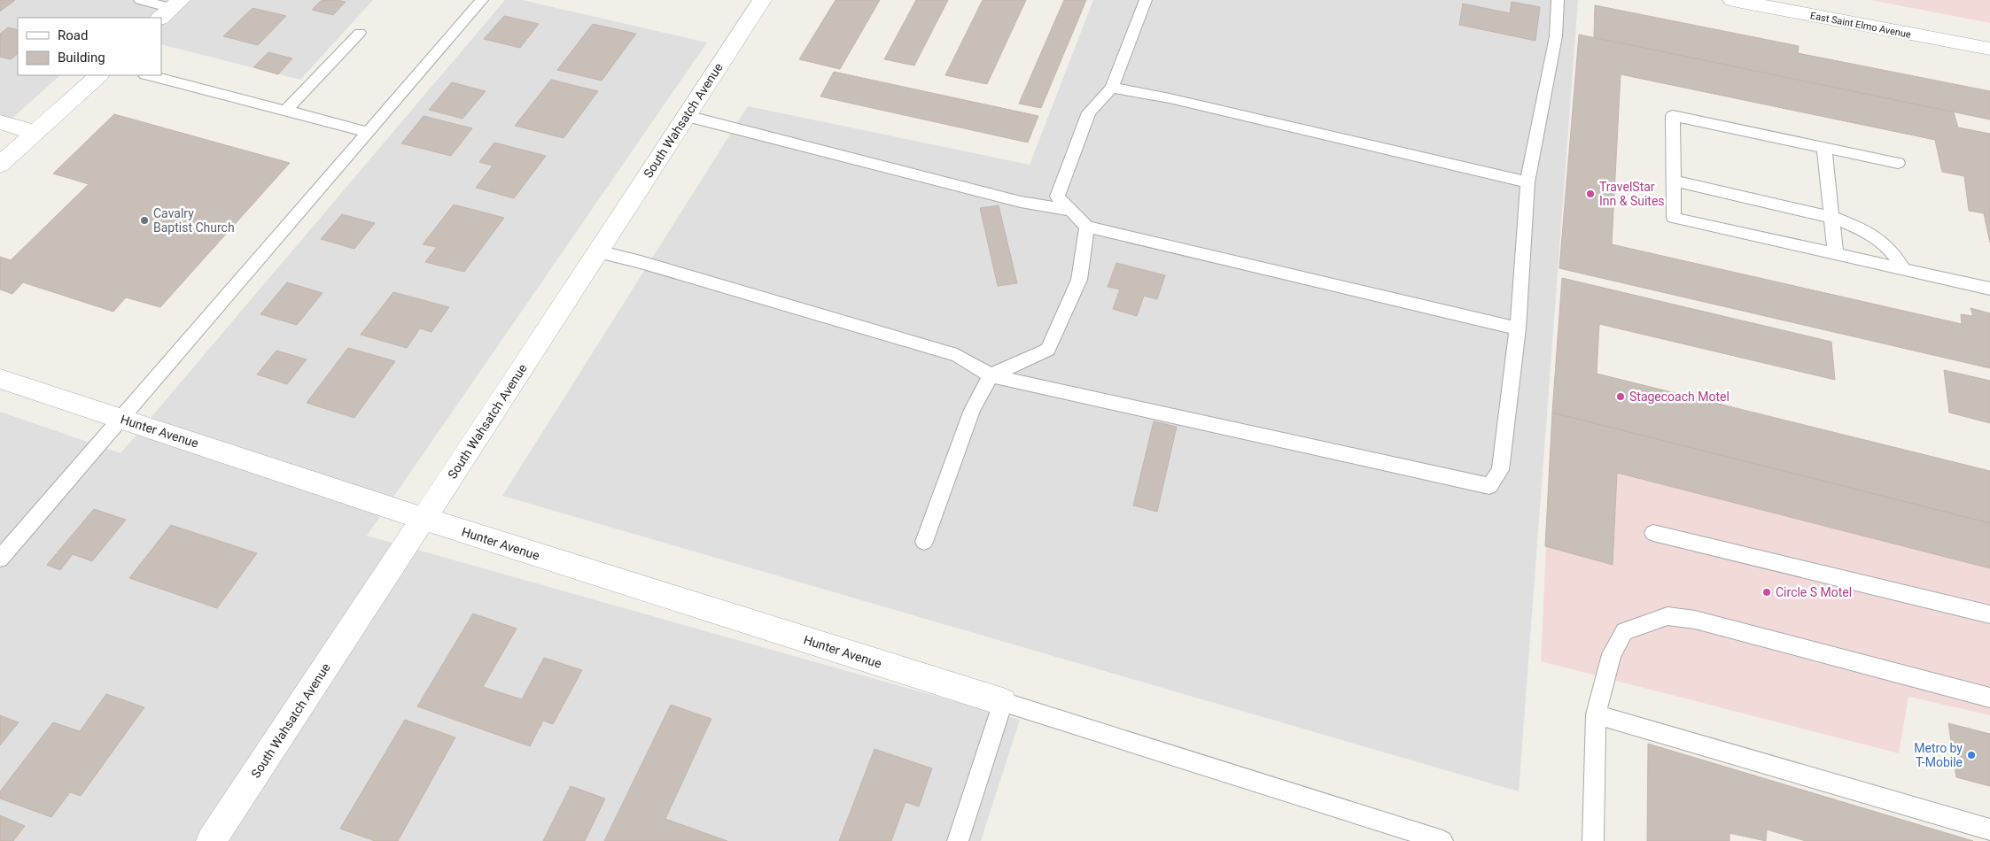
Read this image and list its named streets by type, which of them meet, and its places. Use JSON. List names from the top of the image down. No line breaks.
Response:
{"streets":{"street":["East Saint Elmo Avenue","South Wahsatch Avenue","Hunter Avenue"]},"crossings":[["South Wahsatch Avenue","Hunter Avenue"]],"places":["TravelStar Inn & Suites","Cavalry Baptist Church","Stagecoach Motel","Circle S Motel","Metro by T-Mobile"],"legend":["Road","Building"]}
